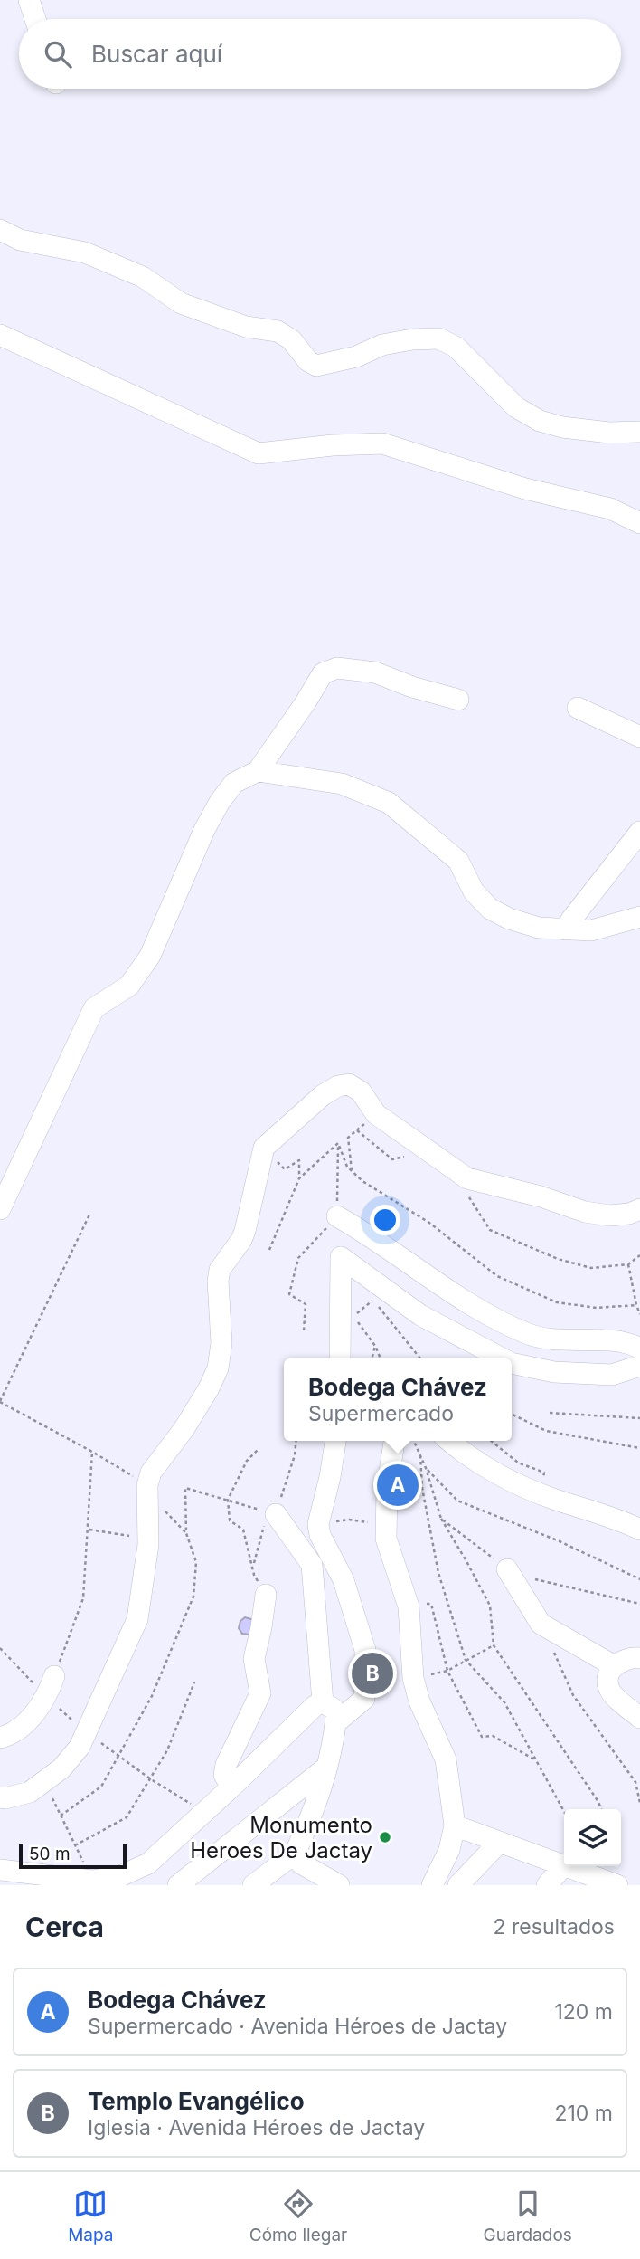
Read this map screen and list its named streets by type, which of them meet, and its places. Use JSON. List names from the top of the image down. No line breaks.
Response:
{"places":["Monumento Heroes De Jactay"],"scale_bar":"50 m","page":{"search":"Buscar aquí","popup":["Bodega Chávez","Supermercado"],"pins":["A","B"],"scale":"50 m","heading":["Cerca","2 resultados"],"list":[{"mark":"A","name":"Bodega Chávez","note":"Supermercado · Avenida Héroes de Jactay","value":"120 m"},{"mark":"B","name":"Templo Evangélico","note":"Iglesia · Avenida Héroes de Jactay","value":"210 m"}],"nav":["Mapa","Cómo llegar","Guardados"]}}
